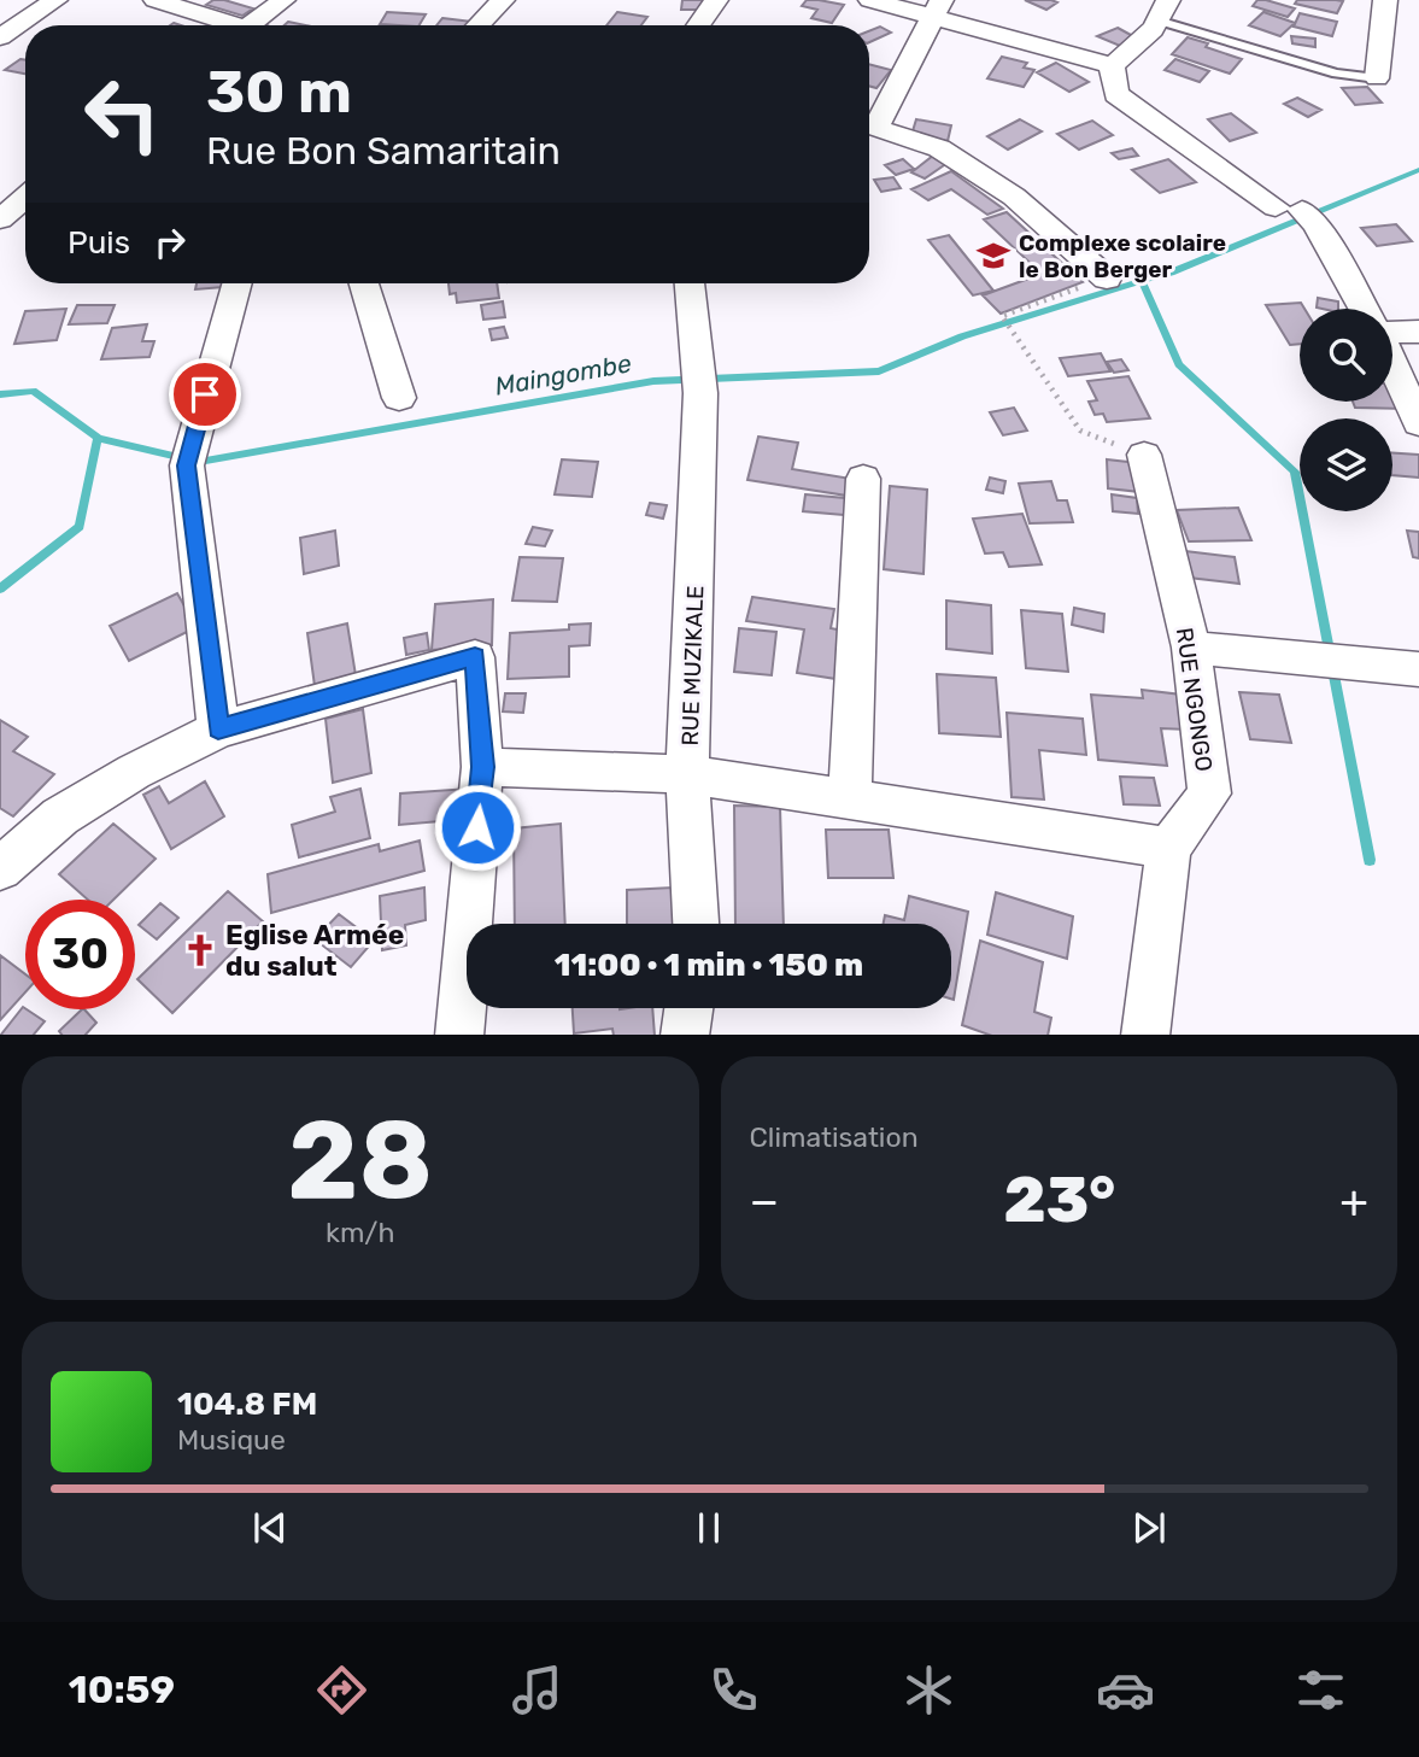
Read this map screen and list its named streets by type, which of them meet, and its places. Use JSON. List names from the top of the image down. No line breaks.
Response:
{"streets":{"street":["RUE MUZIKALE","RUE NGONGO"]},"water":["Maingombe"],"places":{"school or university":["Complexe scolaire le Bon Berger"],"church":["Eglise Armée du salut"]},"page":{"turn":["30 m","Rue Bon Samaritain"],"then":"Puis","limit":"30","trip":"11:00 · 1 min · 150 m","tile":[["28","km/h"],"Climatisation"],"heat":["−","23°","+"],"song":["104.8 FM","Musique"],"tabs":"10:59"}}
